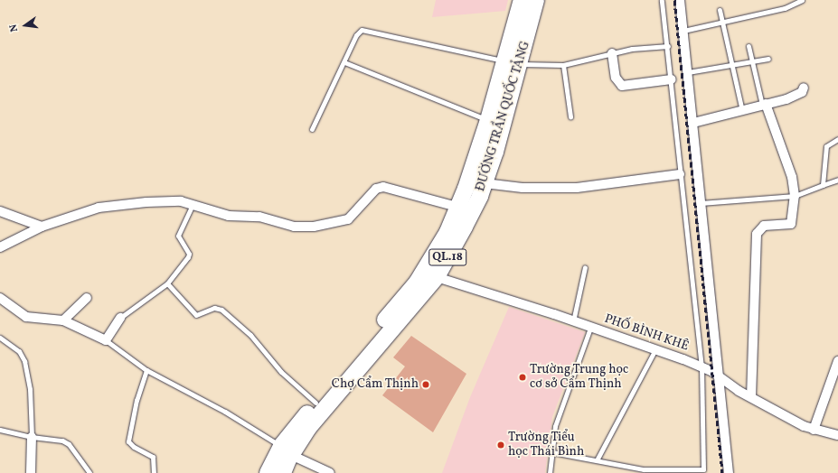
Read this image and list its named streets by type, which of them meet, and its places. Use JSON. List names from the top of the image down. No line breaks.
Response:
{"streets":{"highway":["ĐƯỜNG TRẦN QUỐC TẢNG","QL.18"],"street":["PHỐ BÌNH KHÊ"]},"crossings":[["ĐƯỜNG TRẦN QUỐC TẢNG","PHỐ BÌNH KHÊ"]],"places":["Trường Trung học cơ sở Cẩm Thịnh","Chợ Cẩm Thịnh","Trường Tiểu học Thái Bình"],"north":"left"}
